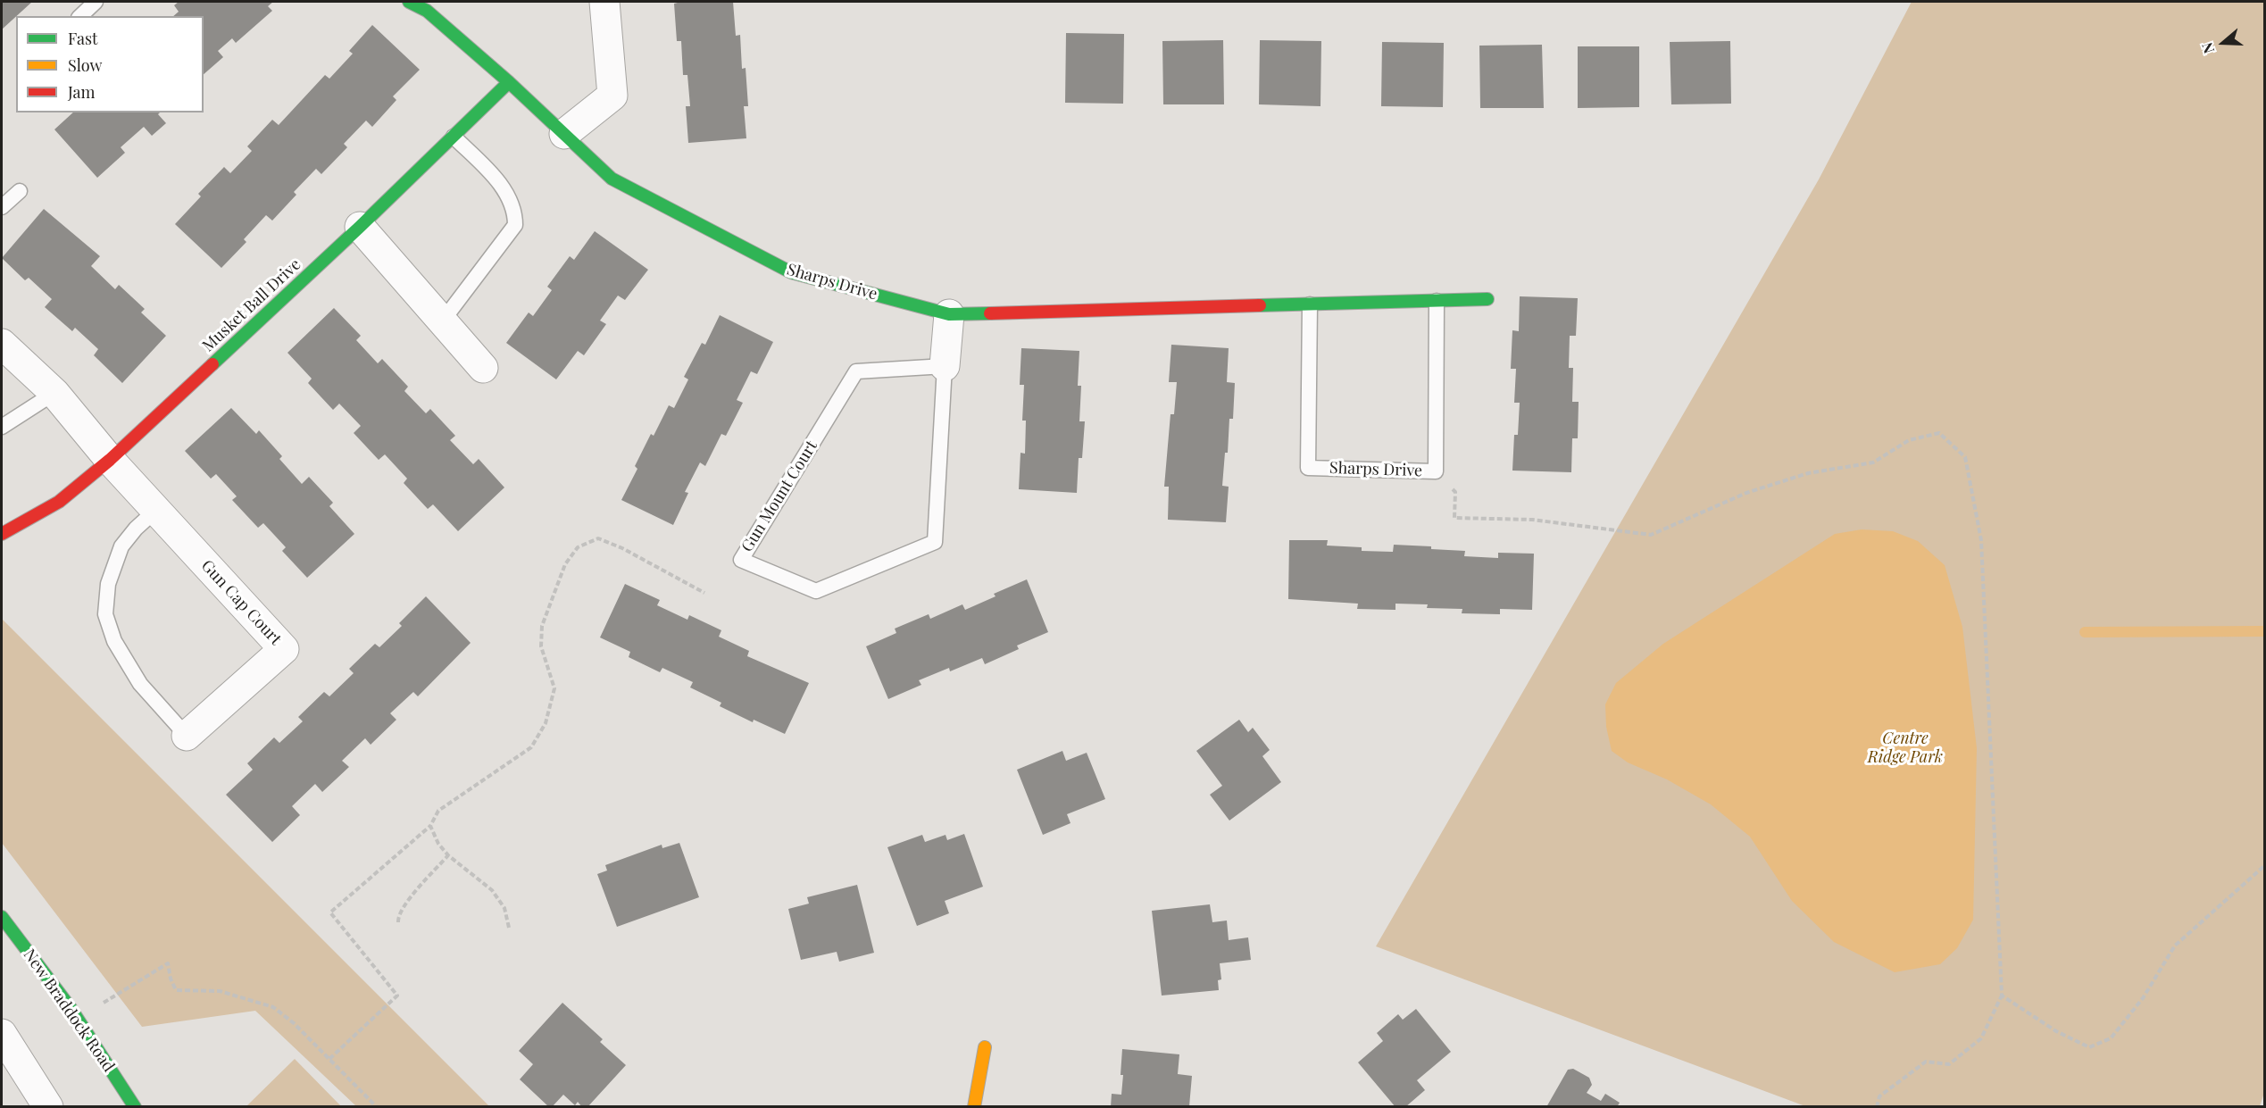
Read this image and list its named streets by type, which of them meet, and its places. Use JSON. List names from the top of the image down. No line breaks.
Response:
{"streets":{"street":["Sharps Drive","Musket Ball Drive","Gun Mount Court","Gun Cap Court","New Braddock Road"]},"crossings":[["Sharps Drive","Musket Ball Drive"],["Sharps Drive","Gun Mount Court"],["Musket Ball Drive","Gun Cap Court"]],"parks":["Centre Ridge Park"],"legend":["Fast","Slow","Jam"],"north":"left"}
